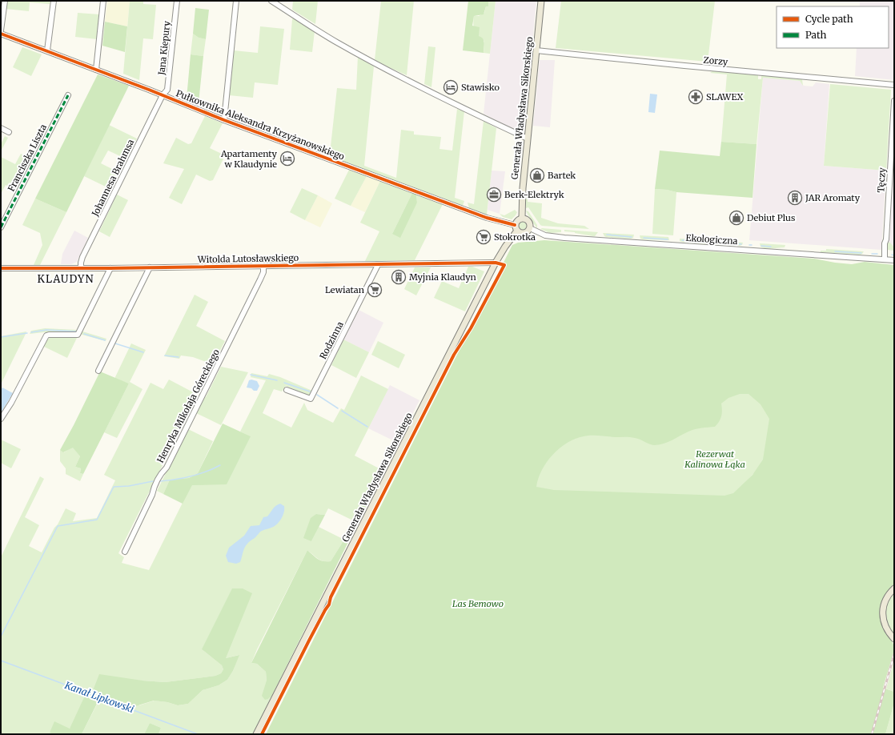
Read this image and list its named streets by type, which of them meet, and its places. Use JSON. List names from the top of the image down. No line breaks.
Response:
{"streets":{"main road":["Generała Władysława Sikorskiego"],"street":["Jana Kiepury","Zorzy","Pułkownika Aleksandra Krzyżanowskiego","Franciszka Liszta","Johannesa Brahmsa","Tęczy","Ekologiczna","Witolda Lutosławskiego","Rodzinna","Henryka Mikołaja Góreckiego"]},"crossings":[["Jana Kiepury","Pułkownika Aleksandra Krzyżanowskiego"],["Jana Kiepury","Johannesa Brahmsa"],["Zorzy","Generała Władysława Sikorskiego"],["Generała Władysława Sikorskiego","Pułkownika Aleksandra Krzyżanowskiego"],["Generała Władysława Sikorskiego","Ekologiczna"],["Generała Władysława Sikorskiego","Witolda Lutosławskiego"],["Pułkownika Aleksandra Krzyżanowskiego","Johannesa Brahmsa"],["Pułkownika Aleksandra Krzyżanowskiego","Ekologiczna"],["Johannesa Brahmsa","Witolda Lutosławskiego"],["Tęczy","Ekologiczna"],["Witolda Lutosławskiego","Rodzinna"],["Witolda Lutosławskiego","Henryka Mikołaja Góreckiego"]],"districts":["KLAUDYN"],"water":["Kanał Lipkowski"],"parks":["Rezerwat Kalinowa Łąka","Las Bemowo"],"places":{"hotel":["Stawisko","Apartamenty w Klaudynie"],"pharmacy":["SLAWEX"],"shop":["Bartek","Debiut Plus"],"office":["Berk-Elektryk"],"building":["JAR Aromaty","Myjnia Klaudyn"],"supermarket":["Stokrotka","Lewiatan"]},"legend":["Cycle path","Path"]}
